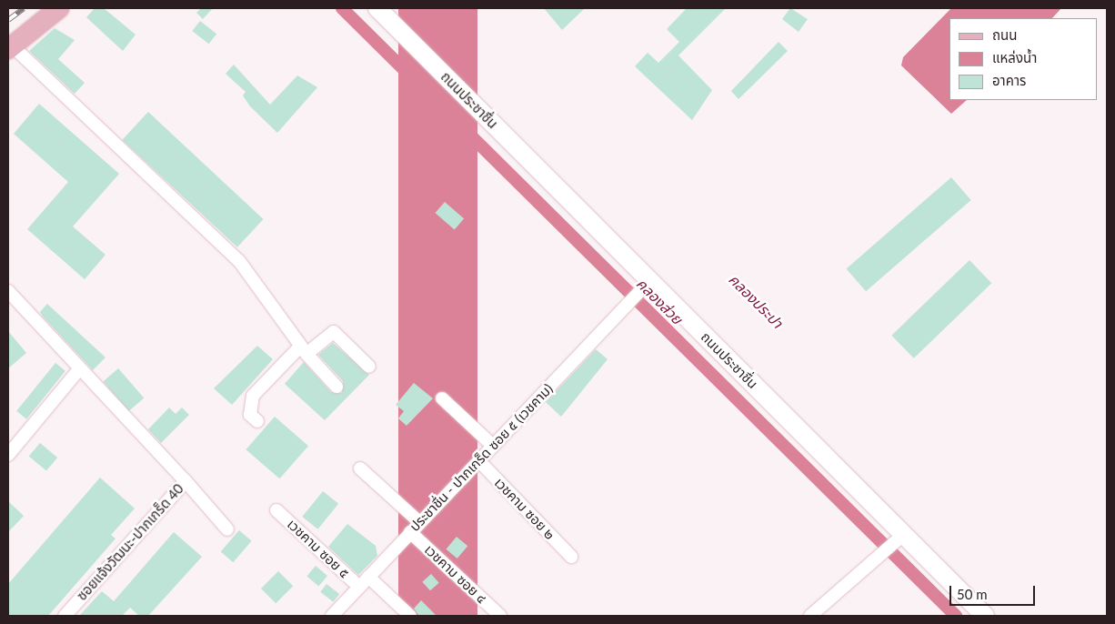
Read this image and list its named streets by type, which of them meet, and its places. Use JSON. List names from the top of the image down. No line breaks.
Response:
{"streets":{"main road":["ถนนประชาชื่น"],"street":["ประชาชื่น - ปากเกร็ด ซอย ๕ (เวชคาม)","เวชคาม ซอย ๒","ซอยแจ้งวัฒนะ-ปากเกร็ด 40","เวชคาม ซอย ๕","เวชคาม ซอย ๔"]},"crossings":[["ถนนประชาชื่น","ประชาชื่น - ปากเกร็ด ซอย ๕ (เวชคาม)"],["ประชาชื่น - ปากเกร็ด ซอย ๕ (เวชคาม)","เวชคาม ซอย ๒"],["ประชาชื่น - ปากเกร็ด ซอย ๕ (เวชคาม)","เวชคาม ซอย ๕"],["ประชาชื่น - ปากเกร็ด ซอย ๕ (เวชคาม)","เวชคาม ซอย ๔"]],"water":["คลองส่วย","คลองประปา"],"legend":["ถนน","แหล่งน้ำ","อาคาร"],"scale_bar":"50 m"}
